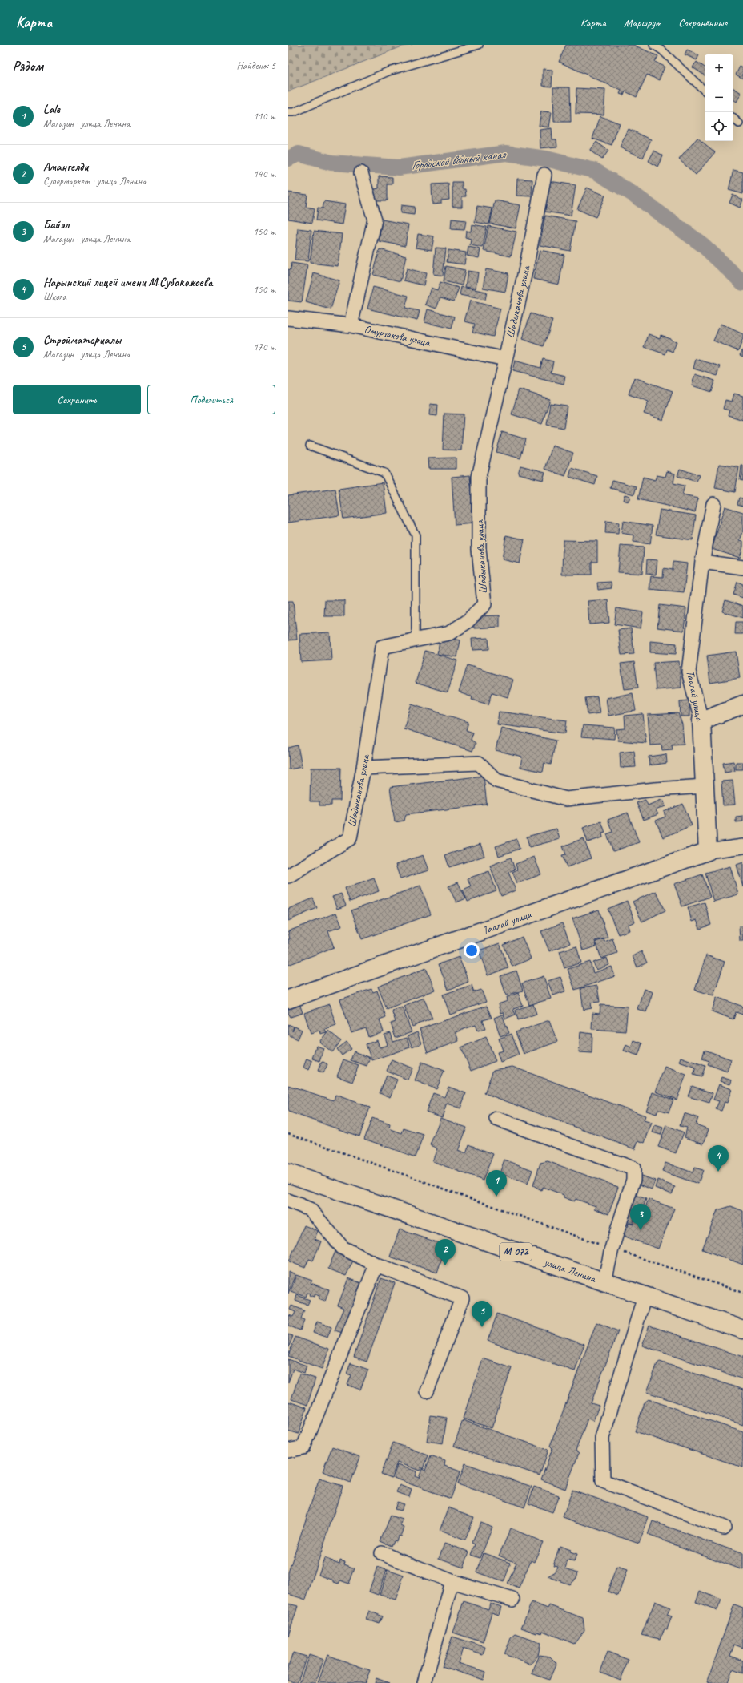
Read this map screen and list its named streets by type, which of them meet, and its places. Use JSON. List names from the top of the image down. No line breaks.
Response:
{"streets":{"street":["Шадыканова улица","Омурзакова улица","Таалай улица","М-072","улица Ленина"]},"crossings":[["Шадыканова улица","Омурзакова улица"]],"water":["Городской водный канал"],"page":{"header":"Карта","nav":["Карта","Маршрут","Сохранённые"],"heading":["Рядом","Найдено: 5"],"map_buttons":["+","−"],"list":[{"mark":"1","name":"Lale","note":"Магазин · улица Ленина","value":"110 m"},{"mark":"2","name":"Амангелди","note":"Супермаркет · улица Ленина","value":"140 m"},{"mark":"3","name":"Байэл","note":"Магазин · улица Ленина","value":"150 m"},{"mark":"4","name":"Нарынский лицей имени М.Субакожоева","note":"Школа","value":"150 m"},{"mark":"5","name":"Стройматериалы","note":"Магазин · улица Ленина","value":"170 m"}],"buttons":["Сохранить","Поделиться"],"pins":["4","1","3","2","5"]}}
